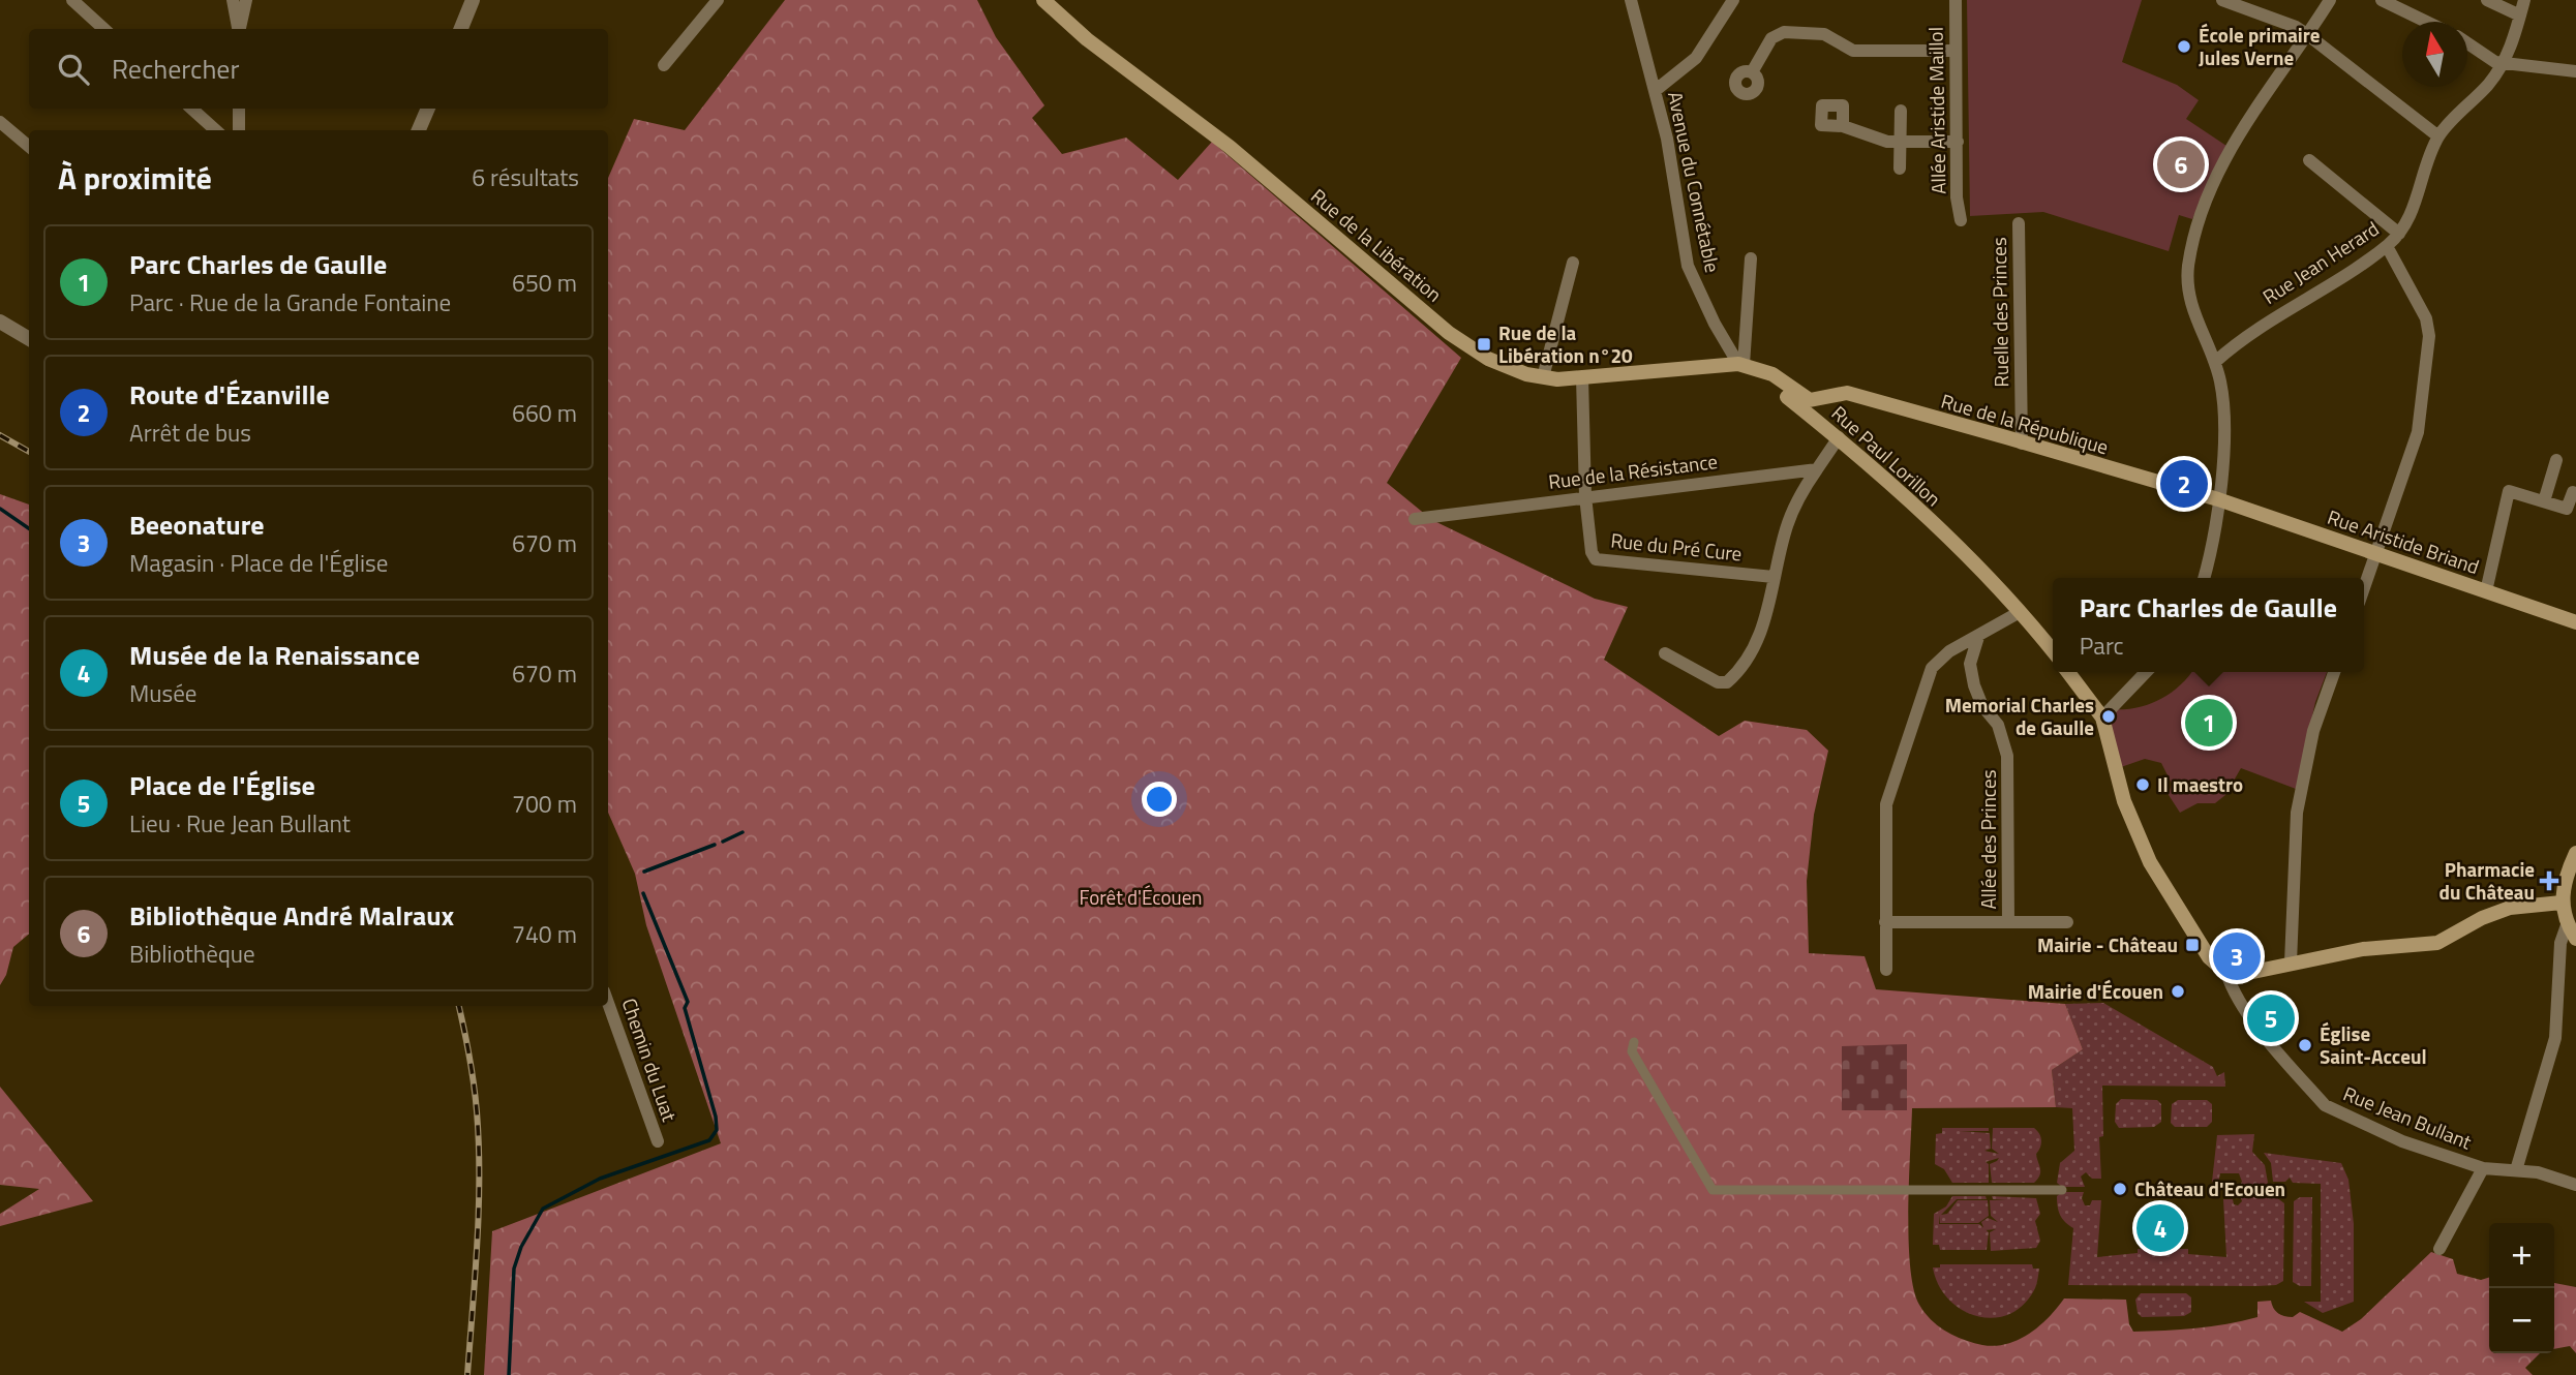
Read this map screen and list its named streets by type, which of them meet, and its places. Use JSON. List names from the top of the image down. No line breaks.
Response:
{"streets":{"main road":["Rue de la Libération","Rue de la République","Rue Paul Lorillon","Rue Aristide Briand"],"street":["Allée Aristide Maillol","Avenue du Connétable","Rue Jean Herard","Ruelle des Princes","Rue de la Résistance","Rue du Pré Cure","Allée des Princes","Chemin du Luat","Rue Jean Bullant"]},"crossings":[["Avenue du Connétable","Rue de la Libération"],["Avenue du Connétable","Rue Paul Lorillon"],["Rue de la Libération","Rue Paul Lorillon"],["Ruelle des Princes","Rue de la République"],["Rue de la République","Rue Paul Lorillon"],["Rue de la République","Rue Aristide Briand"],["Rue de la Résistance","Rue du Pré Cure"]],"parks":["Forêt d'Écouen"],"places":{"other":["École primaire Jules Verne","Memorial Charles de Gaulle","Il maestro","Mairie d'Écouen","Église Saint-Acceul","Château d'Ecouen"],"transit":["Rue de la Libération n°20","Mairie - Château"],"health":["Pharmacie du Château"]},"north":"top","page":{"search":"Rechercher","heading":["À proximité","6 résultats"],"pins":["6","2","1","3","5","4"],"list":[{"mark":"1","name":"Parc Charles de Gaulle","note":"Parc · Rue de la Grande Fontaine","value":"650 m"},{"mark":"2","name":"Route d'Ézanville","note":"Arrêt de bus","value":"660 m"},{"mark":"3","name":"Beeonature","note":"Magasin · Place de l'Église","value":"670 m"},{"mark":"4","name":"Musée de la Renaissance","note":"Musée","value":"670 m"},{"mark":"5","name":"Place de l'Église","note":"Lieu · Rue Jean Bullant","value":"700 m"},{"mark":"6","name":"Bibliothèque André Malraux","note":"Bibliothèque","value":"740 m"}],"popup":["Parc Charles de Gaulle","Parc"],"map_buttons":["+","−"]}}
